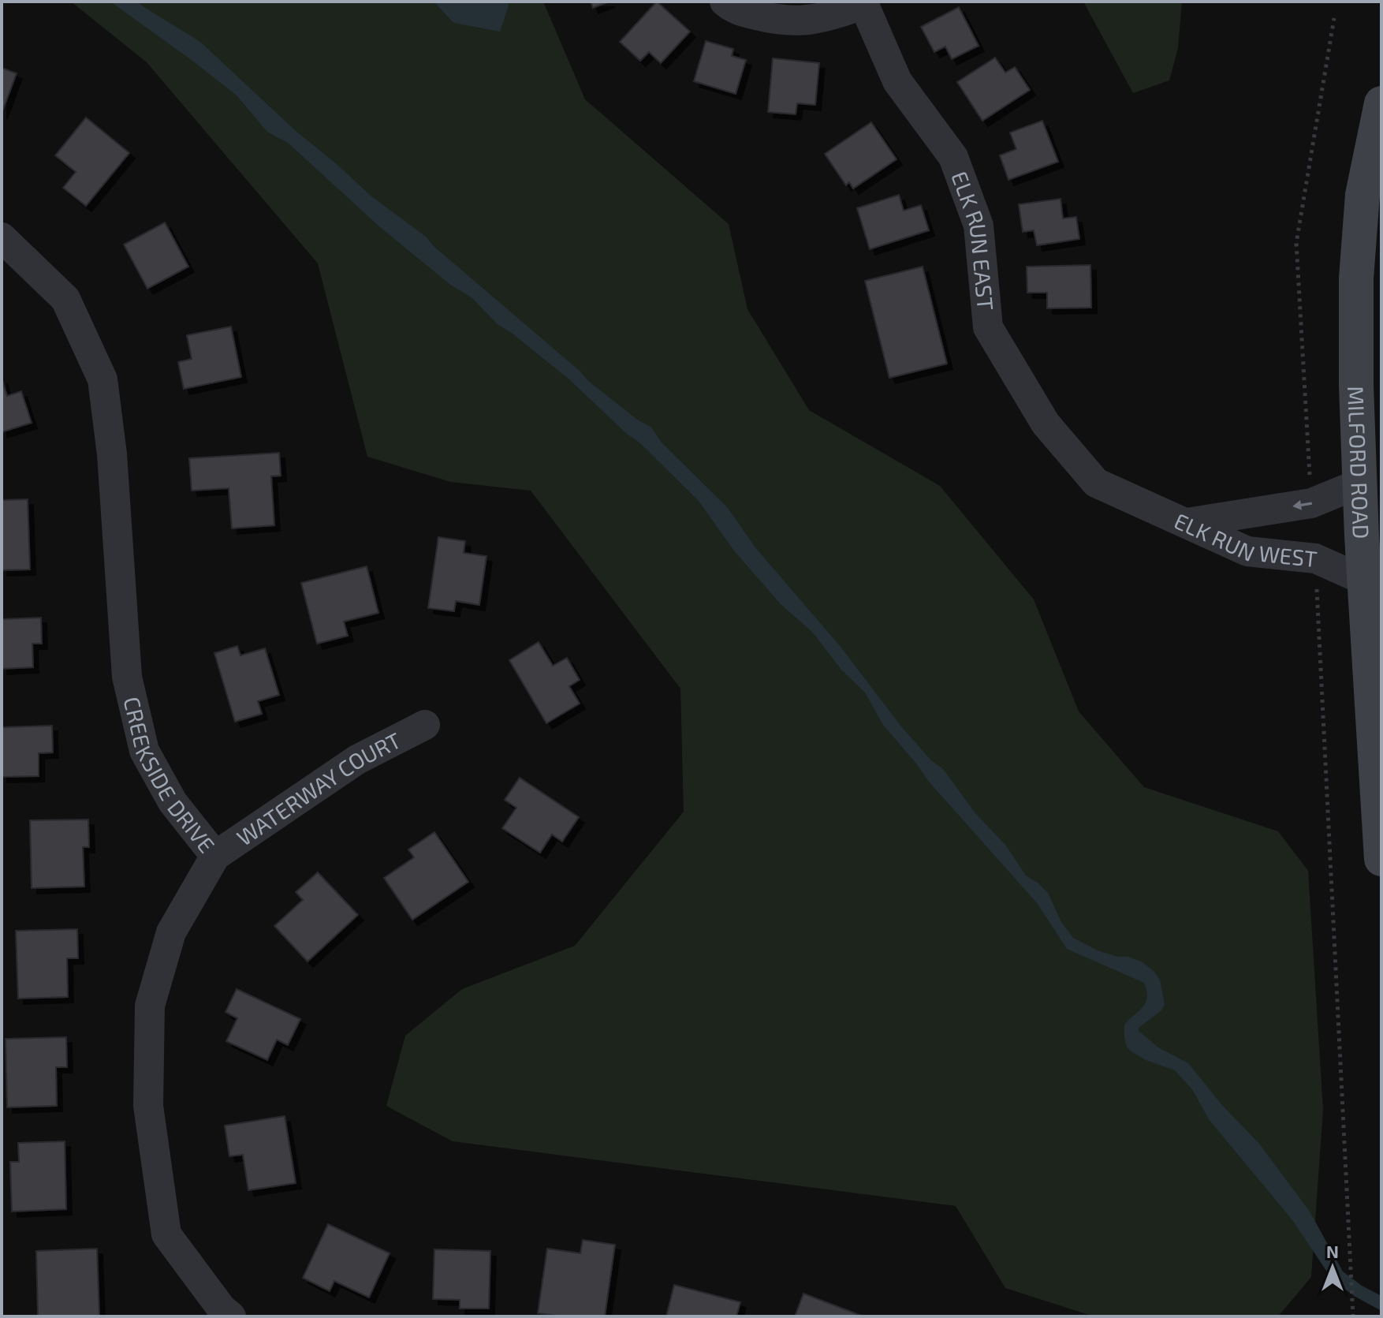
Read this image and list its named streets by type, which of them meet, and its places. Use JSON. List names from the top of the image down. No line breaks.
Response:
{"streets":{"street":["ELK RUN EAST","MILFORD ROAD","ELK RUN WEST","CREEKSIDE DRIVE","WATERWAY COURT"]},"crossings":[["ELK RUN EAST","ELK RUN WEST"],["MILFORD ROAD","ELK RUN WEST"],["CREEKSIDE DRIVE","WATERWAY COURT"]],"north":"top"}
